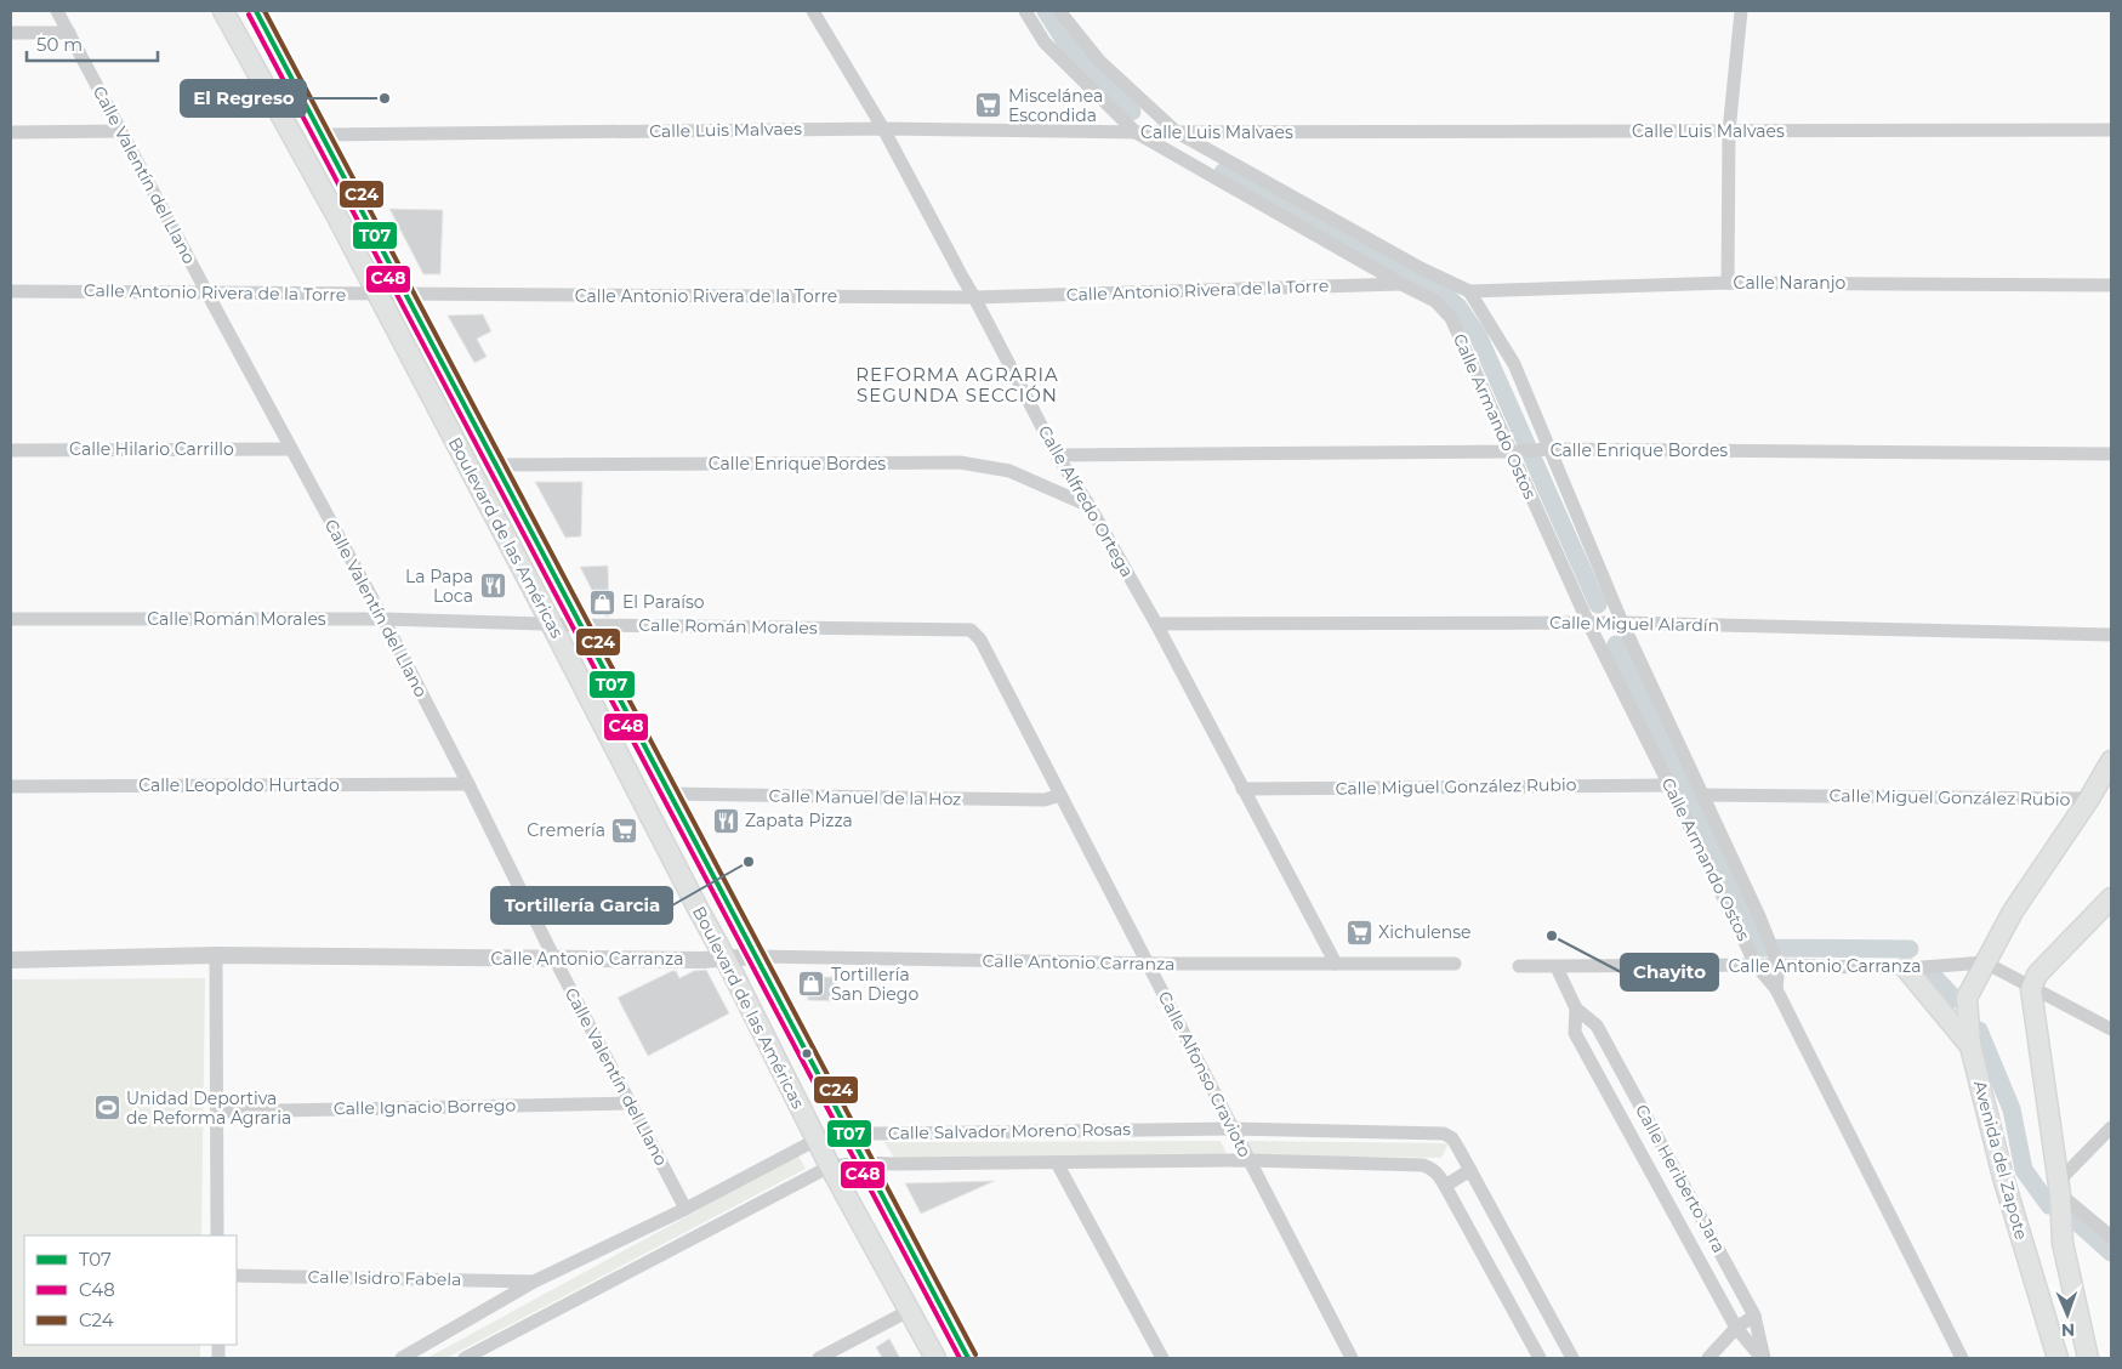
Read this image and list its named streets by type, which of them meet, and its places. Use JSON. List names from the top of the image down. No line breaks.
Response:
{"streets":{"main road":["Boulevard de las Américas","Avenida del Zapote"],"street":["Calle Luis Malvaes","Calle Valentín del Llano","Calle Naranjo","Calle Antonio Rivera de la Torre","Calle Armando Ostos","Calle Hilario Carrillo","Calle Enrique Bordes","Calle Alfredo Ortega","Calle Román Morales","Calle Miguel Alardín","Calle Leopoldo Hurtado","Calle Miguel González Rubio","Calle Manuel de la Hoz","Calle Antonio Carranza","Calle Alfonso Cravioto","Calle Ignacio Borrego","Calle Salvador Moreno Rosas","Calle Heriberto Jara","Calle Isidro Fabela"]},"crossings":[["Calle Luis Malvaes","Calle Armando Ostos"],["Calle Luis Malvaes","Calle Alfredo Ortega"],["Calle Luis Malvaes","Boulevard de las Américas"],["Calle Valentín del Llano","Calle Antonio Rivera de la Torre"],["Calle Valentín del Llano","Calle Hilario Carrillo"],["Calle Valentín del Llano","Calle Román Morales"],["Calle Valentín del Llano","Calle Leopoldo Hurtado"],["Calle Valentín del Llano","Calle Antonio Carranza"],["Calle Valentín del Llano","Calle Ignacio Borrego"],["Calle Valentín del Llano","Calle Salvador Moreno Rosas"],["Calle Naranjo","Calle Armando Ostos"],["Calle Antonio Rivera de la Torre","Calle Armando Ostos"],["Calle Antonio Rivera de la Torre","Calle Alfredo Ortega"],["Calle Antonio Rivera de la Torre","Boulevard de las Américas"],["Calle Armando Ostos","Calle Enrique Bordes"],["Calle Armando Ostos","Calle Miguel Alardín"],["Calle Armando Ostos","Calle Miguel González Rubio"],["Calle Armando Ostos","Calle Antonio Carranza"],["Calle Enrique Bordes","Calle Alfredo Ortega"],["Calle Enrique Bordes","Boulevard de las Américas"],["Calle Alfredo Ortega","Calle Miguel Alardín"],["Calle Alfredo Ortega","Calle Miguel González Rubio"],["Calle Alfredo Ortega","Calle Antonio Carranza"],["Boulevard de las Américas","Calle Román Morales"],["Boulevard de las Américas","Calle Manuel de la Hoz"],["Boulevard de las Américas","Calle Antonio Carranza"],["Boulevard de las Américas","Calle Salvador Moreno Rosas"],["Calle Román Morales","Calle Alfonso Cravioto"],["Calle Miguel González Rubio","Avenida del Zapote"],["Calle Manuel de la Hoz","Calle Alfonso Cravioto"],["Calle Antonio Carranza","Calle Alfonso Cravioto"],["Calle Antonio Carranza","Avenida del Zapote"],["Calle Antonio Carranza","Calle Heriberto Jara"],["Calle Alfonso Cravioto","Calle Salvador Moreno Rosas"],["Calle Salvador Moreno Rosas","Calle Isidro Fabela"]],"districts":["REFORMA AGRARIA SEGUNDA SECCIÓN"],"places":{"other":["El Regreso","Tortillería Garcia","Chayito"],"supermarket":["Miscelánea Escondida","Cremería","Xichulense"],"restaurant":["La Papa Loca","Zapata Pizza"],"shop":["El Paraíso","Tortillería San Diego"],"sports":["Unidad Deportiva de Reforma Agraria"]},"lines":["transit line T07","transit line C24","transit line C48"],"legend":["T07","C48","C24"],"scale_bar":"50 m","north":"bottom"}
